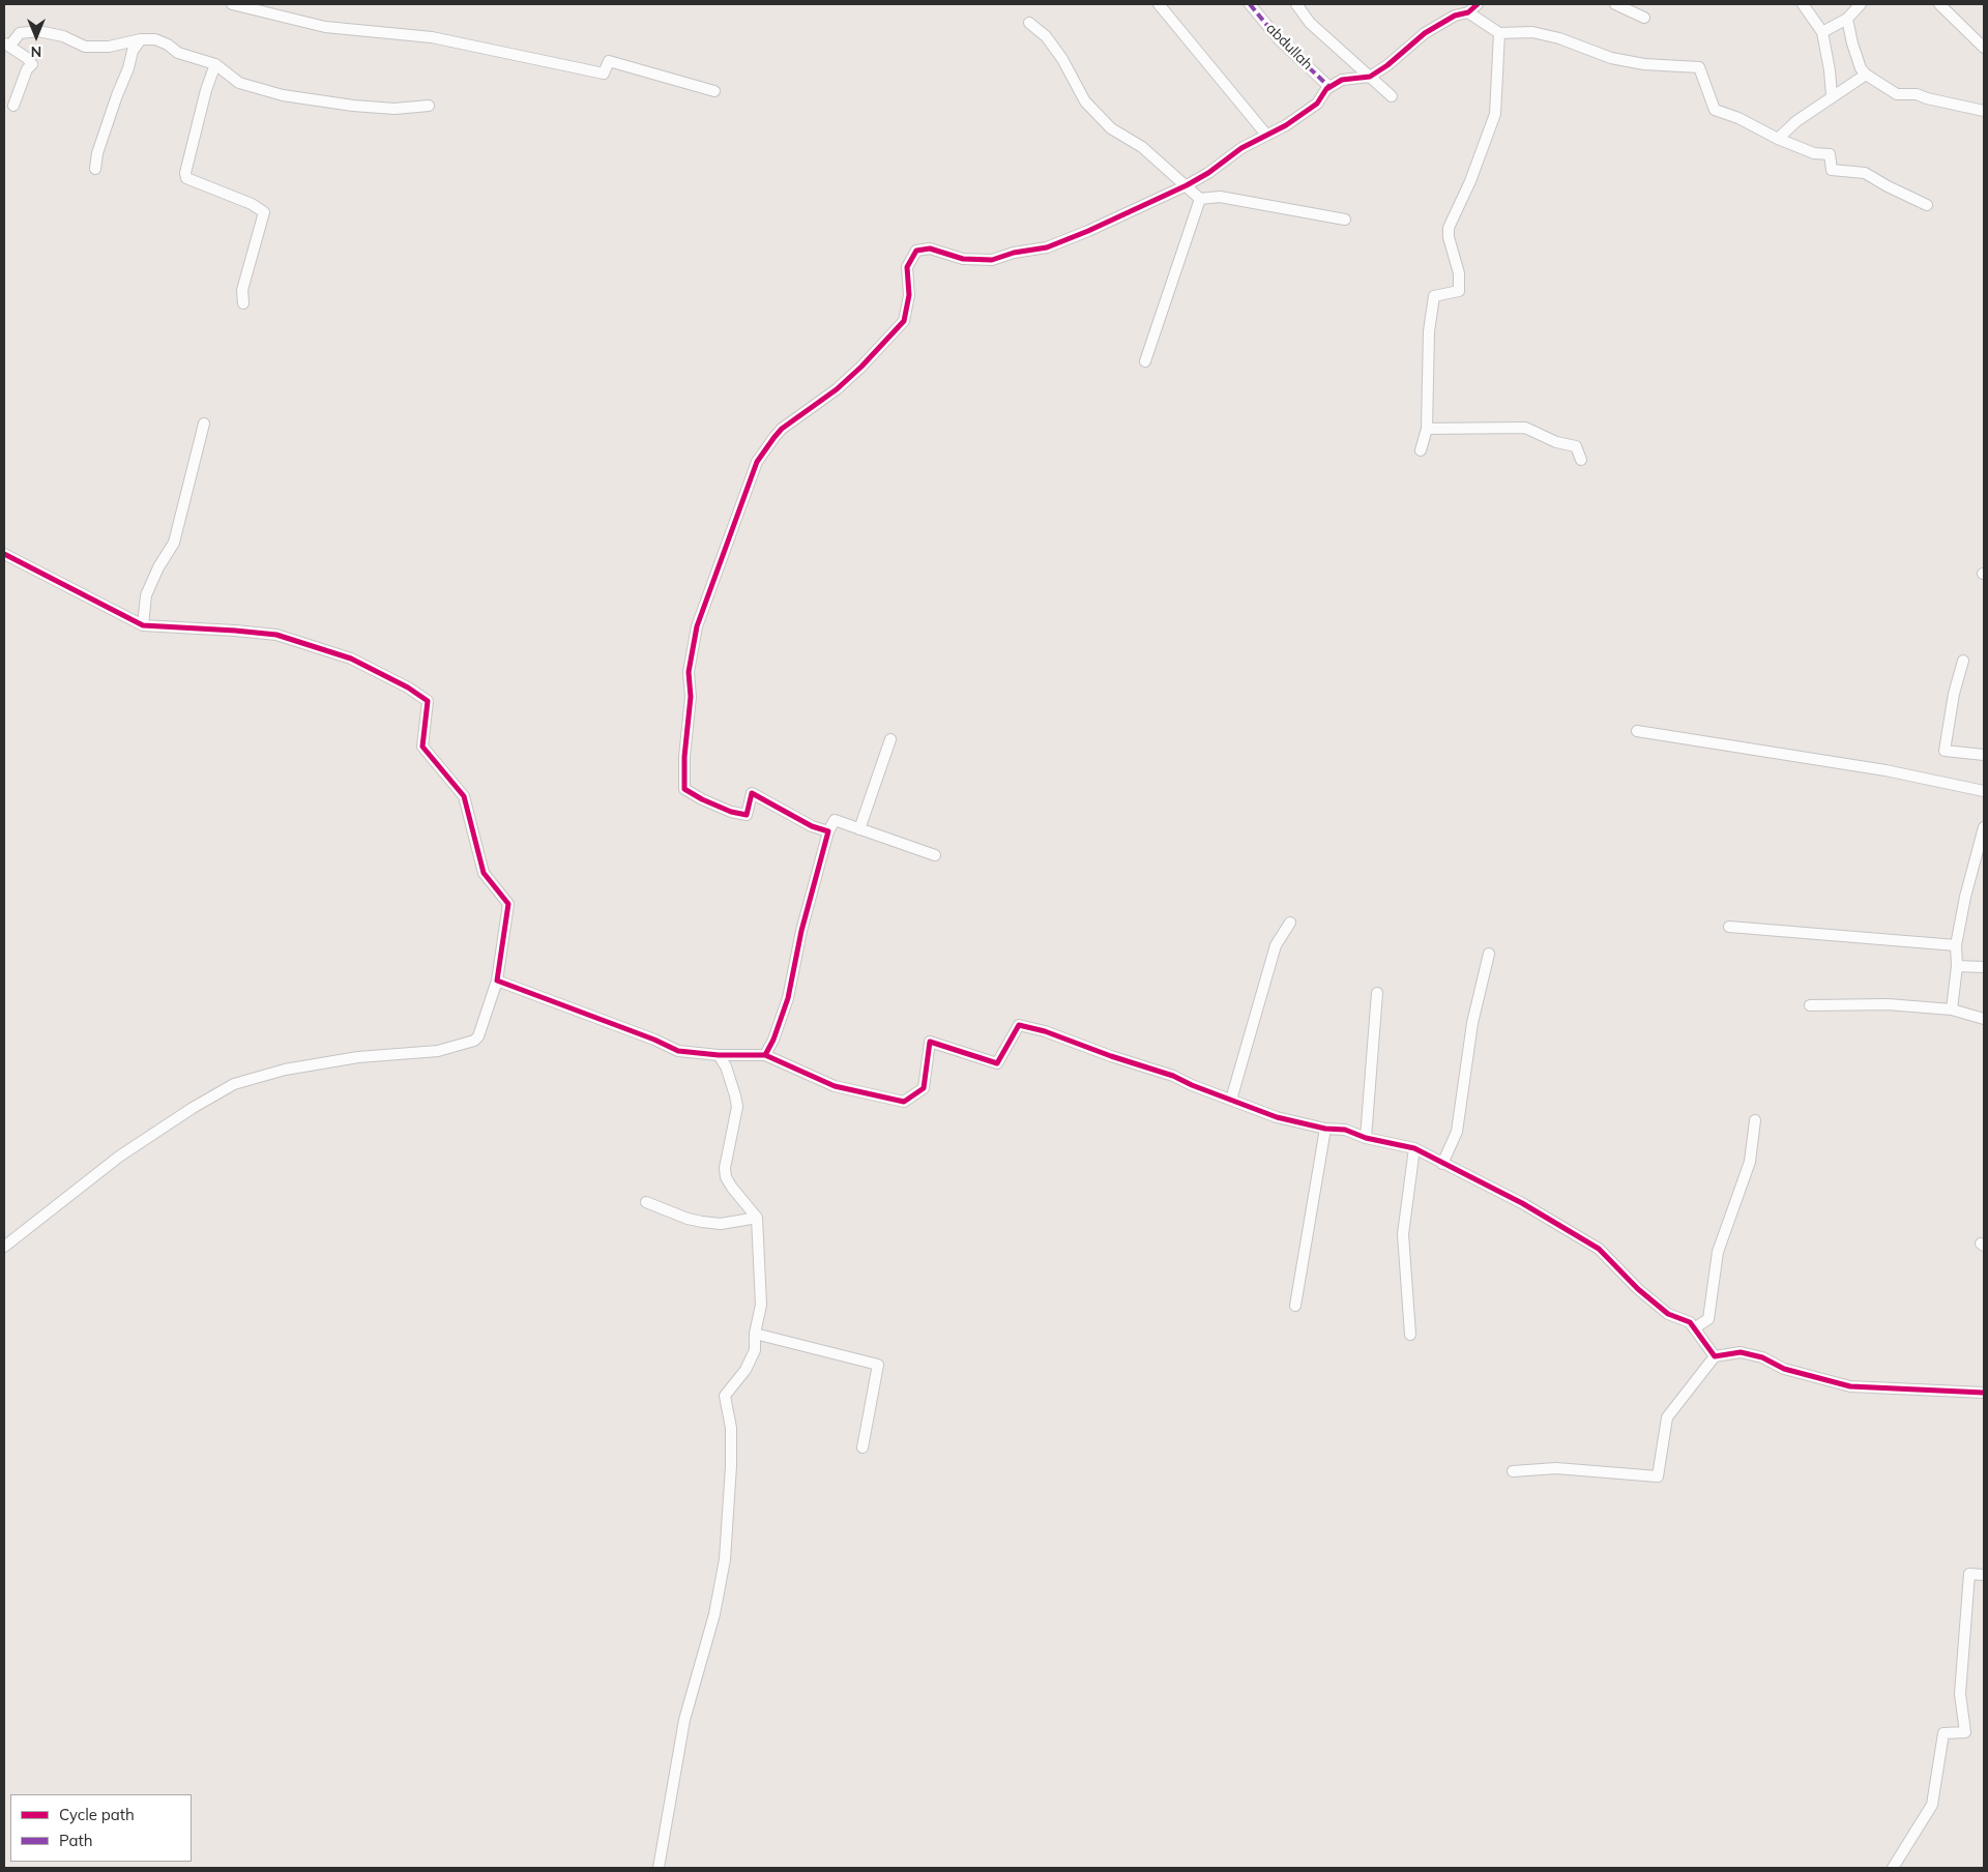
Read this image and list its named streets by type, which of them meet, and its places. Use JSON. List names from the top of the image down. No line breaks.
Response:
{"streets":{"street":["abdullah"]},"legend":["Cycle path","Path"],"north":"bottom"}
